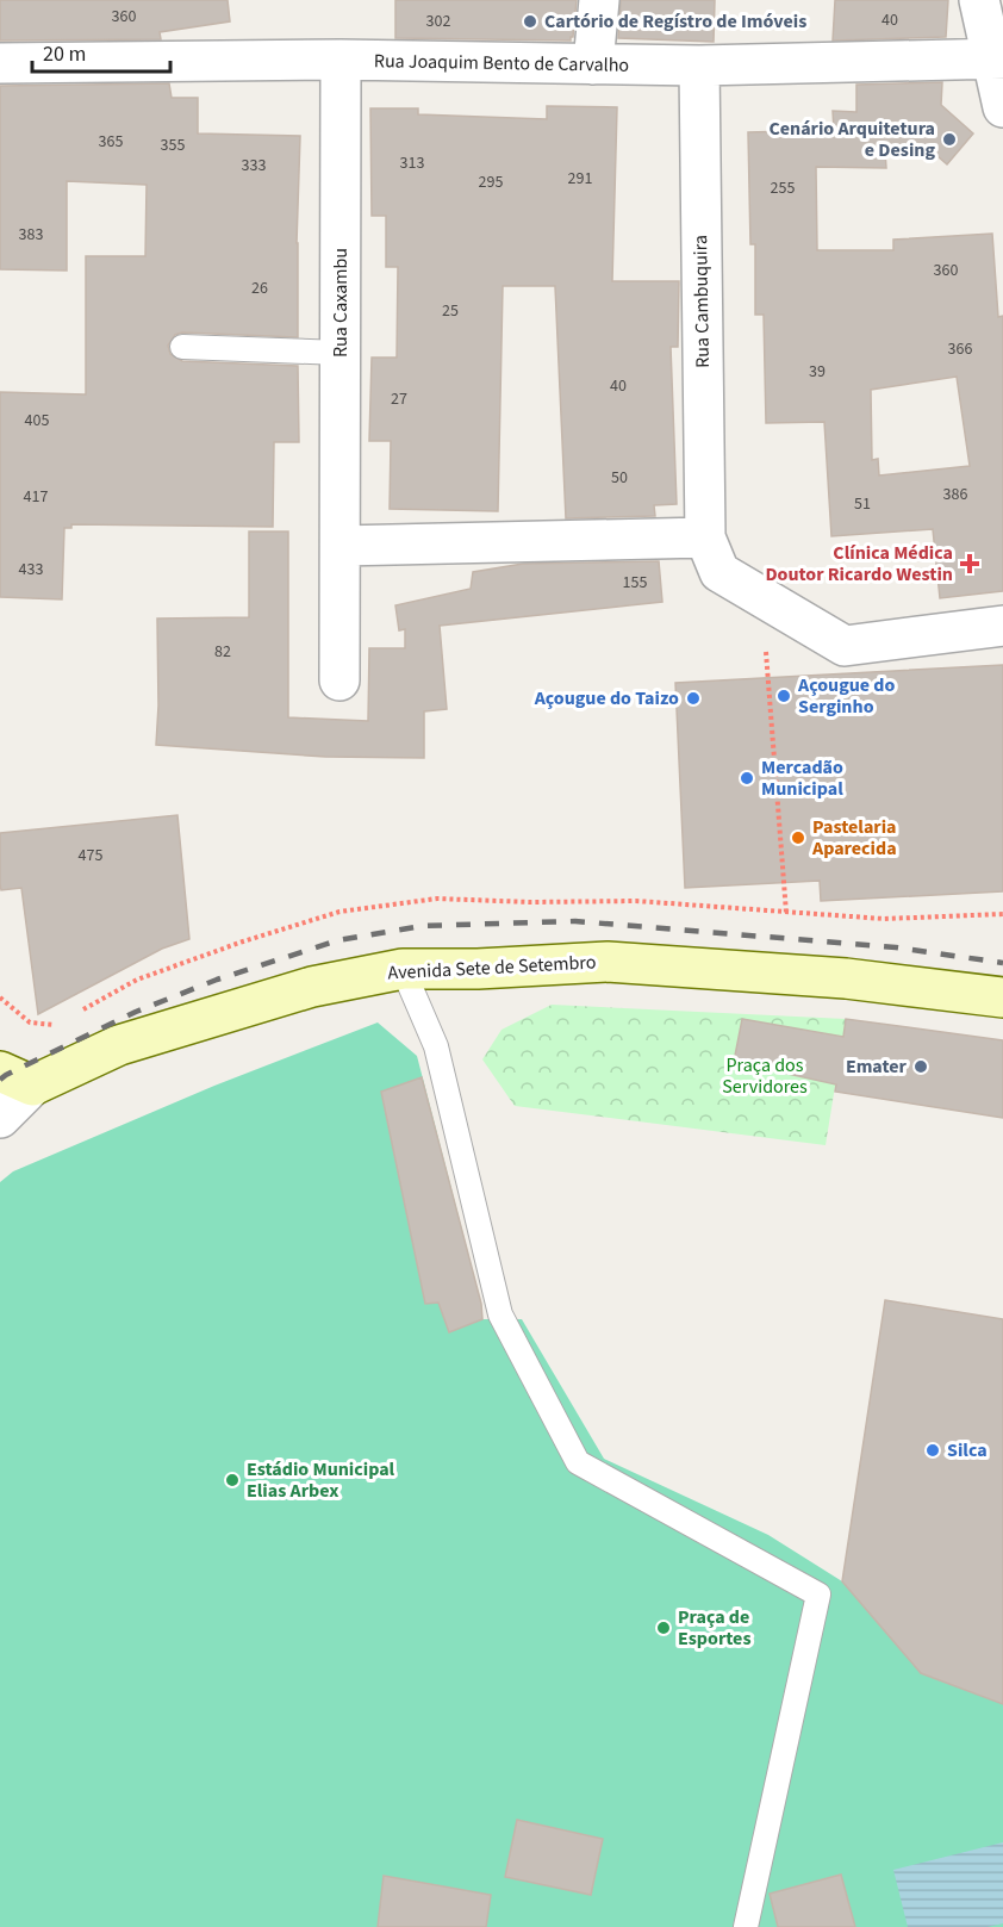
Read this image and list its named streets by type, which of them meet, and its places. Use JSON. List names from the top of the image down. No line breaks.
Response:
{"streets":{"main road":["Avenida Sete de Setembro"],"street":["Rua Joaquim Bento de Carvalho","Rua Cambuquira","Rua Caxambu"]},"crossings":[["Rua Joaquim Bento de Carvalho","Rua Cambuquira"],["Rua Joaquim Bento de Carvalho","Rua Caxambu"]],"parks":["Praça dos Servidores"],"places":{"other":["Cartório de Regístro de Imóveis","Cenário Arquitetura e Desing","Açougue do Serginho","Açougue do Taizo","Mercadão Municipal","Pastelaria Aparecida","Emater","Silca","Estádio Municipal Elias Arbex","Praça de Esportes"],"health":["Clínica Médica Doutor Ricardo Westin"]},"house_numbers":["360","40","302","365","355","313","333","291","295","255","383","360","26","25","366","39","40","27","405","50","386","417","51","433","155","82","475"],"scale_bar":"20 m"}
